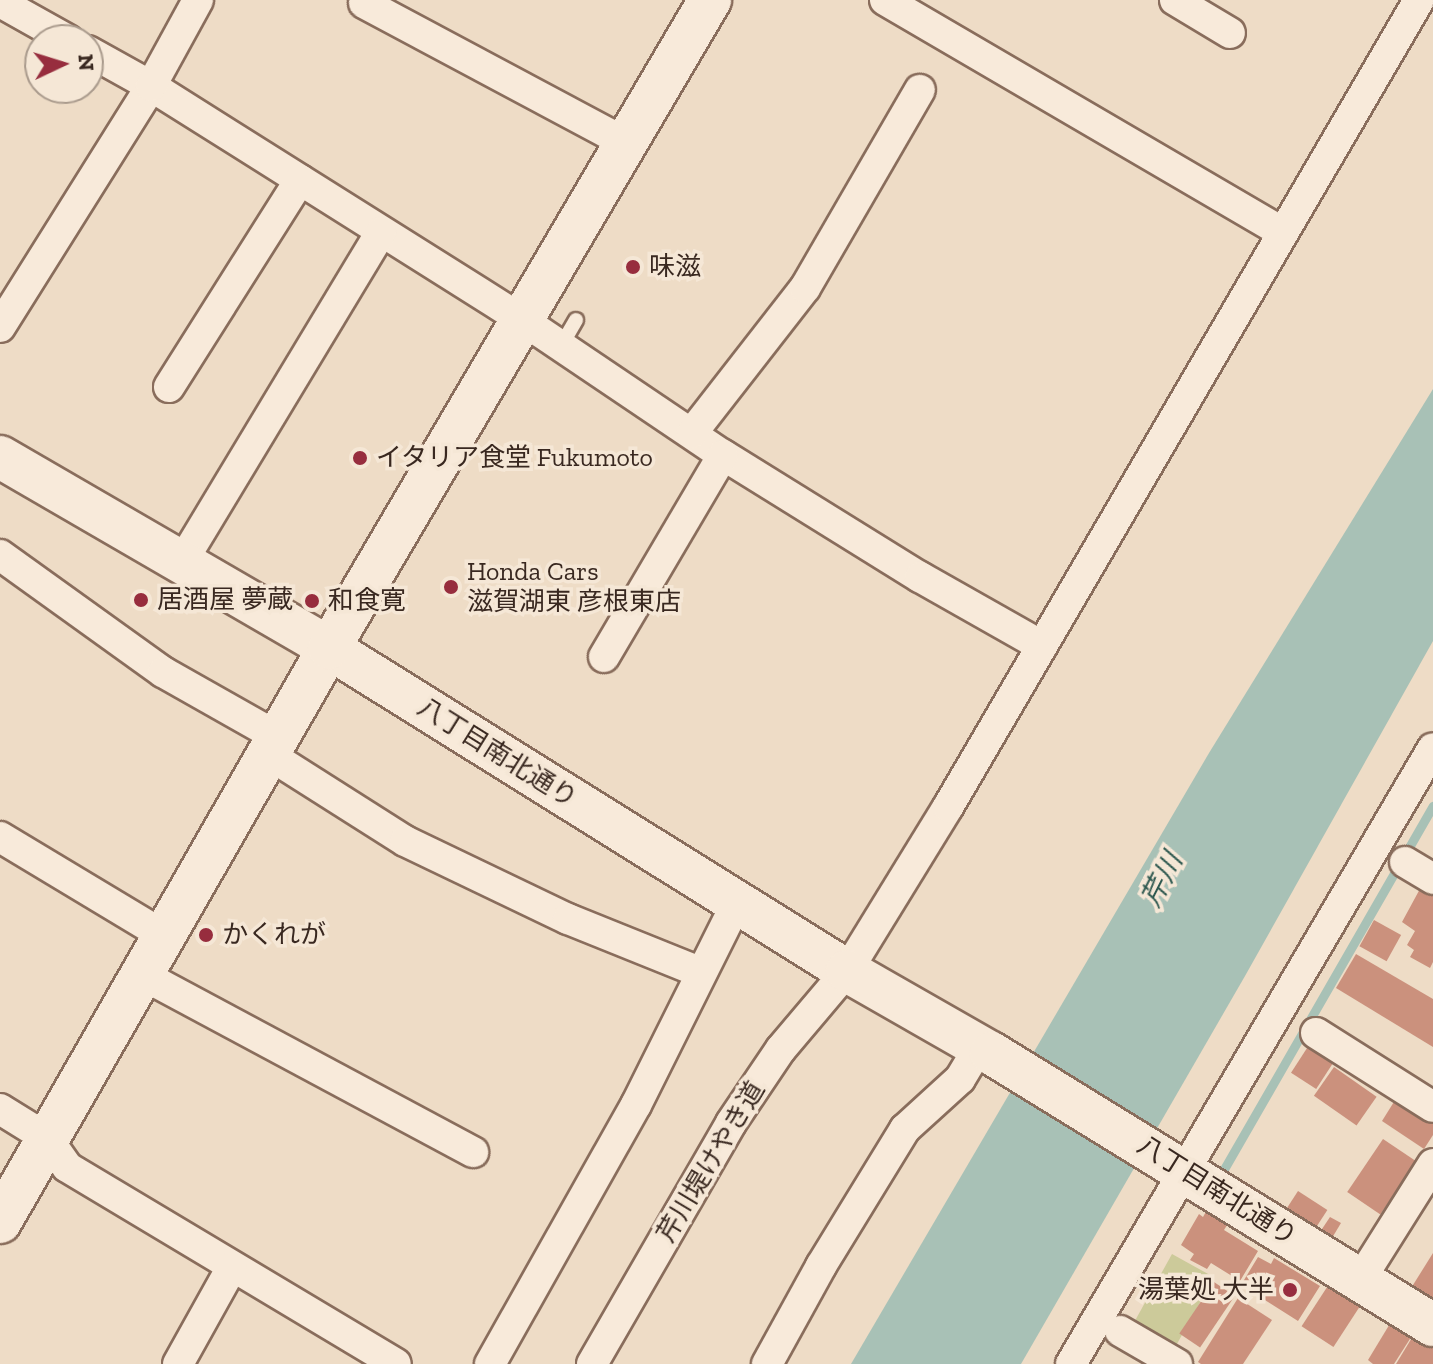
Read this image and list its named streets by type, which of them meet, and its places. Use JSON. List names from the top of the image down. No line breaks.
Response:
{"streets":{"street":["八丁目南北通り","芹川堤けやき道"]},"crossings":[["八丁目南北通り","芹川堤けやき道"]],"water":["芹川"],"places":["味滋","イタリア食堂 Fukumoto","Honda Cars 滋賀湖東 彦根東店","居酒屋 夢蔵","和食寛","かくれが","湯葉処 大半"],"north":"right"}
